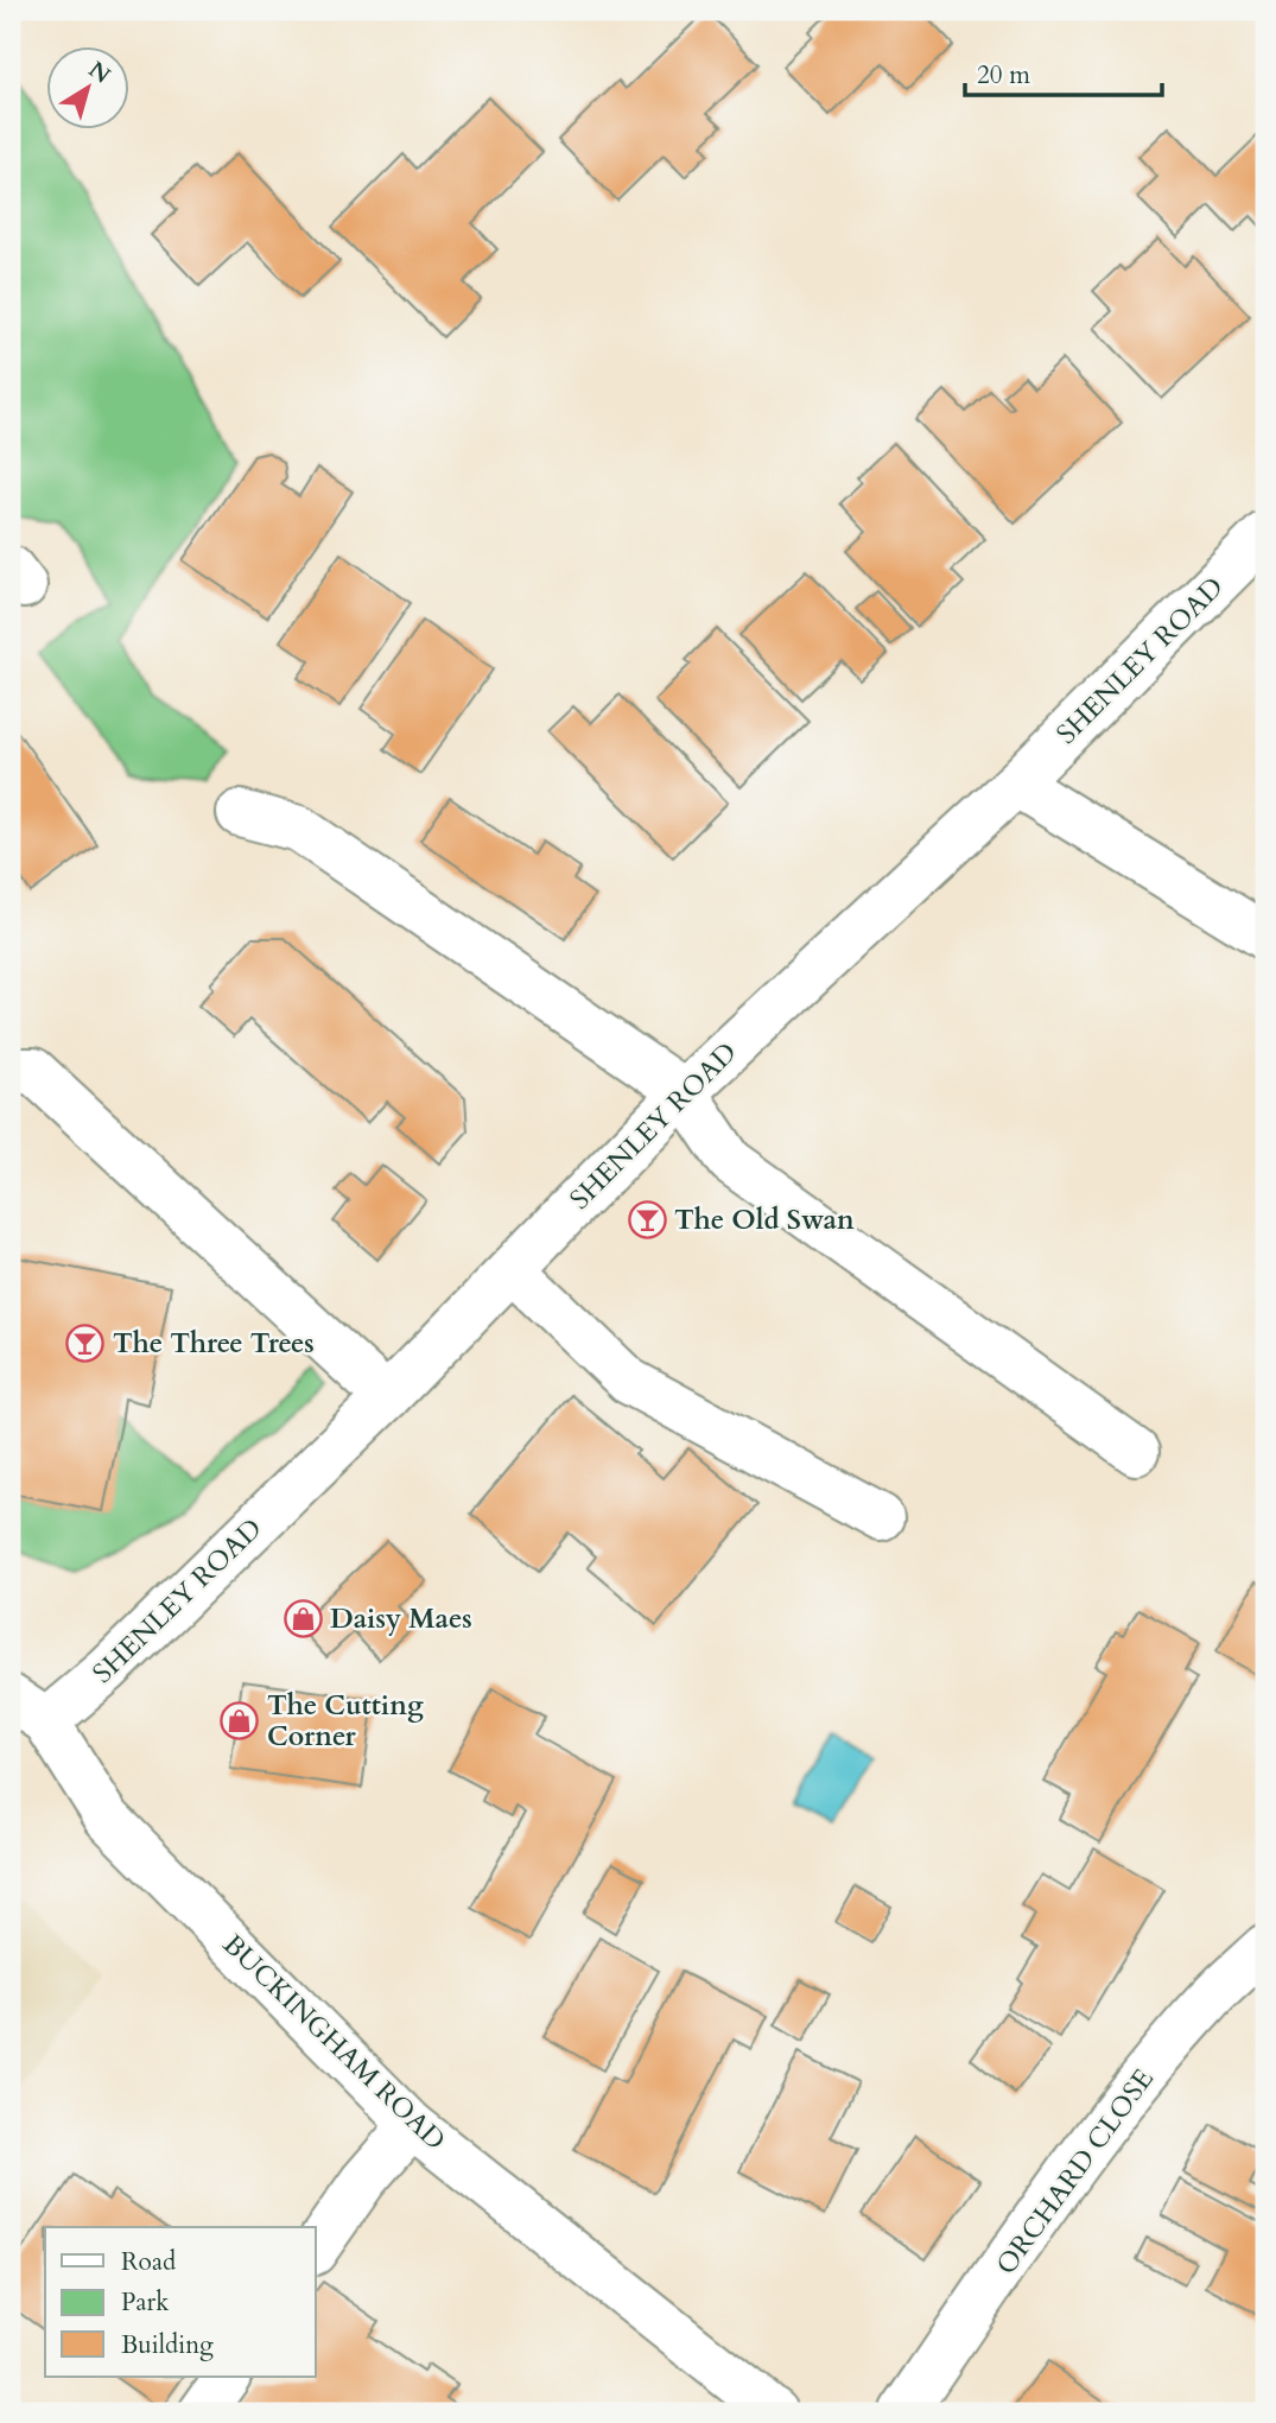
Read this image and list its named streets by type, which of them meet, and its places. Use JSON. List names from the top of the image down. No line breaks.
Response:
{"streets":{"street":["SHENLEY ROAD","BUCKINGHAM ROAD","ORCHARD CLOSE"]},"crossings":[["SHENLEY ROAD","BUCKINGHAM ROAD"]],"places":{"bar":["The Old Swan","The Three Trees"],"shop":["Daisy Maes","The Cutting Corner"]},"legend":["Road","Park","Building"],"scale_bar":"20 m","north":"top right"}
